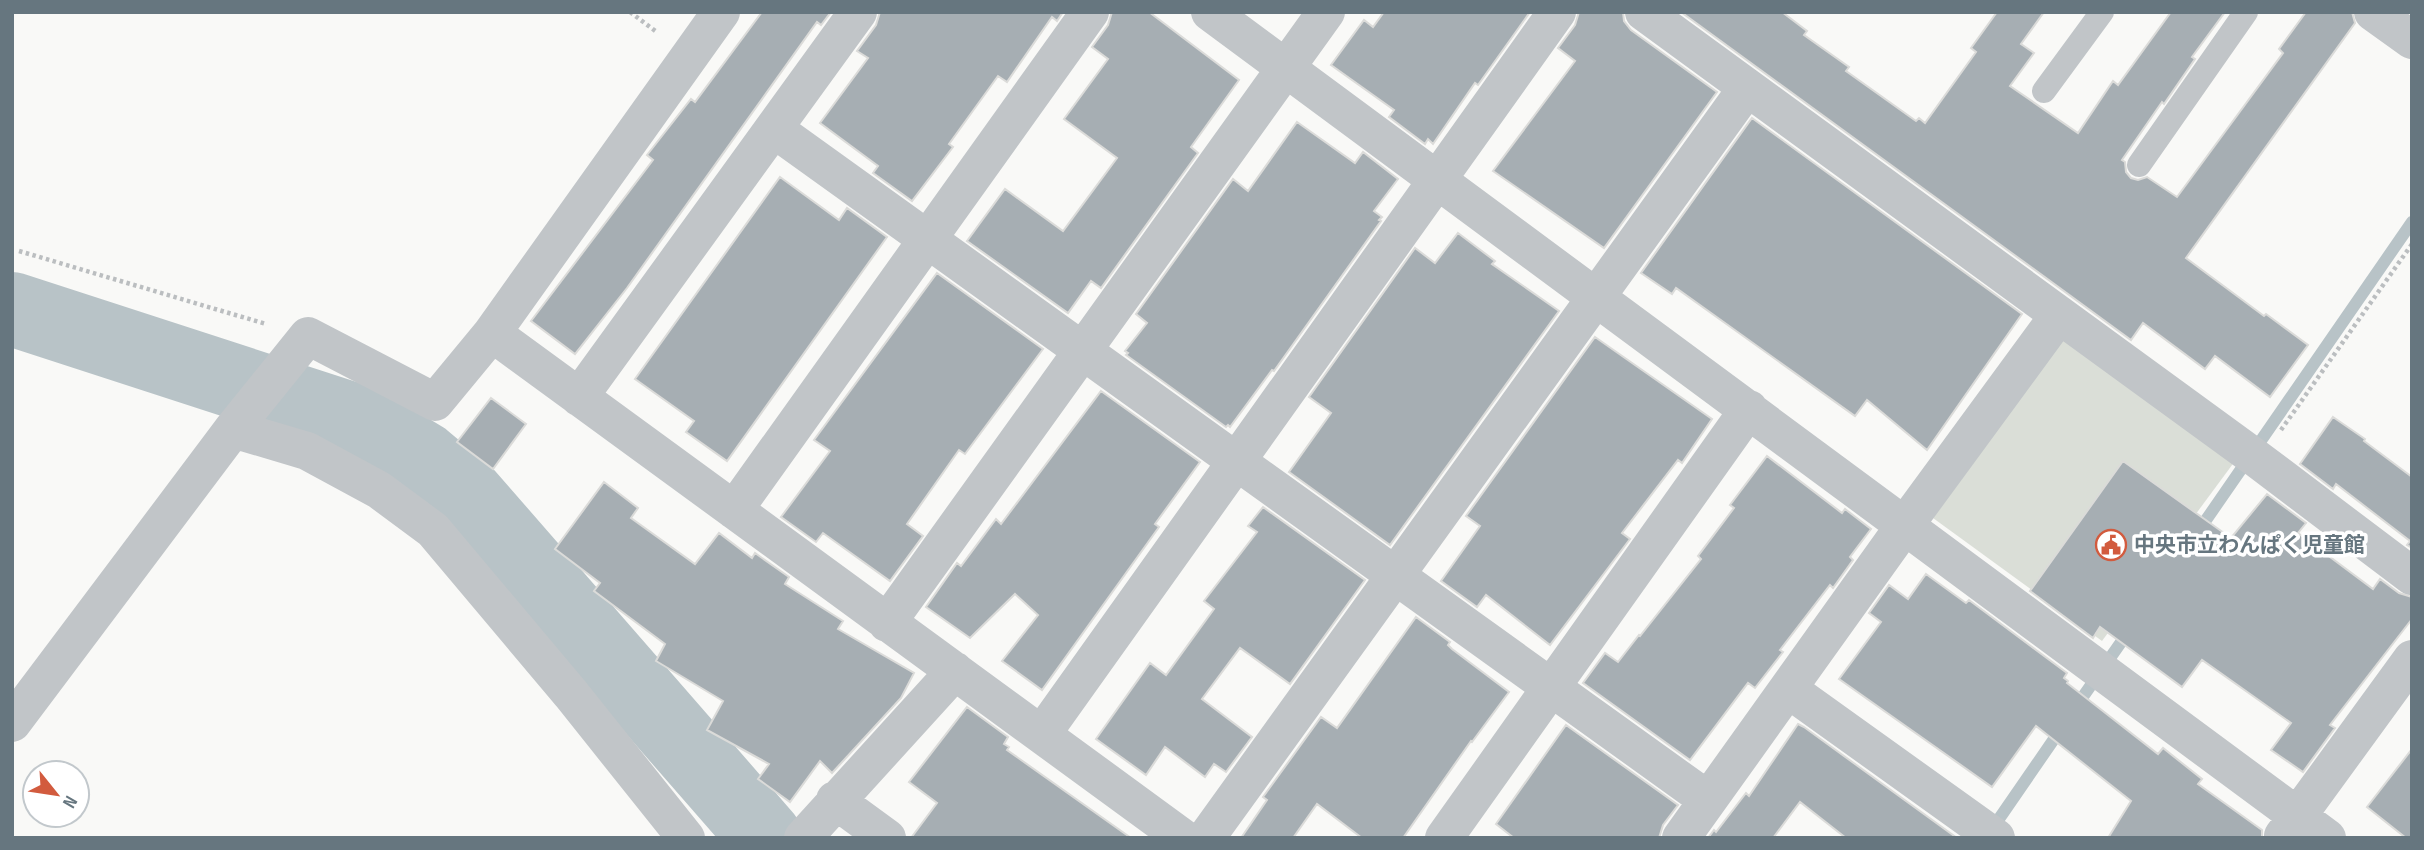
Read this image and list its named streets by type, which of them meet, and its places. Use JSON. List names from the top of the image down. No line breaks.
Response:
{"places":{"public building":["中央市立わんぱく児童館"]},"north":"bottom right"}
